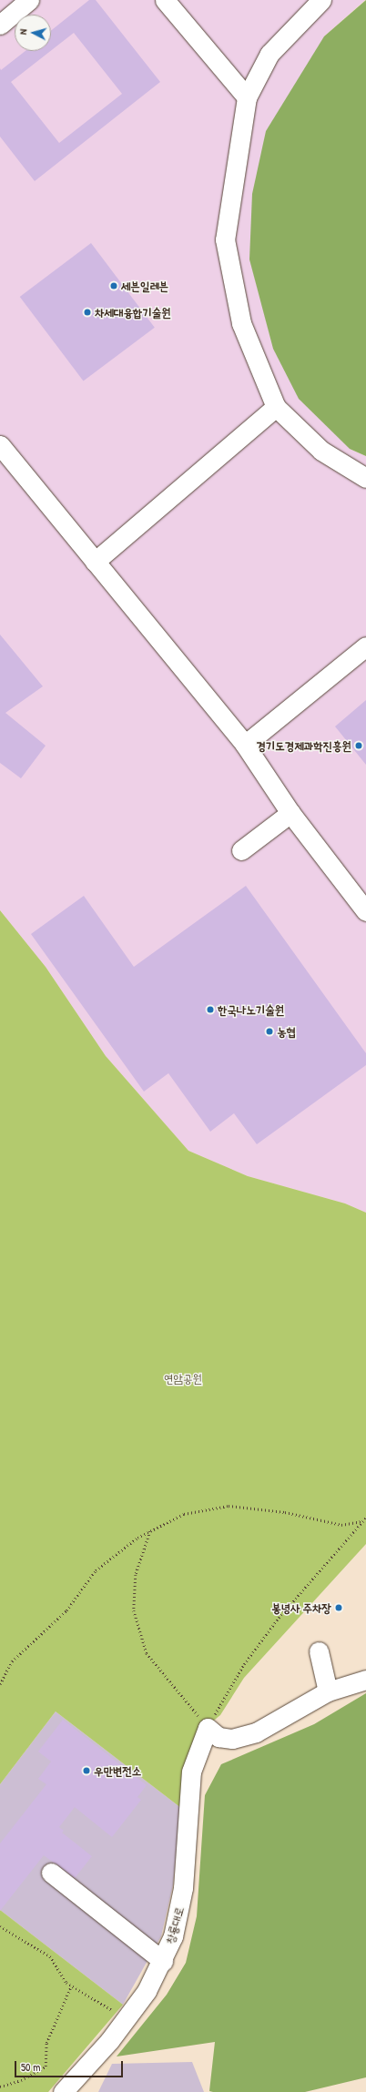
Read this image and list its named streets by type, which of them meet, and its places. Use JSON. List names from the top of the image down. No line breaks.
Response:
{"streets":{"lane":["창룡대로"]},"parks":["연암공원"],"places":["세븐일레븐","차세대융합기술원","경기도경제과학진흥원","한국나노기술원","농협","봉녕사 주차장","우만변전소"],"scale_bar":"50 m","north":"left"}
